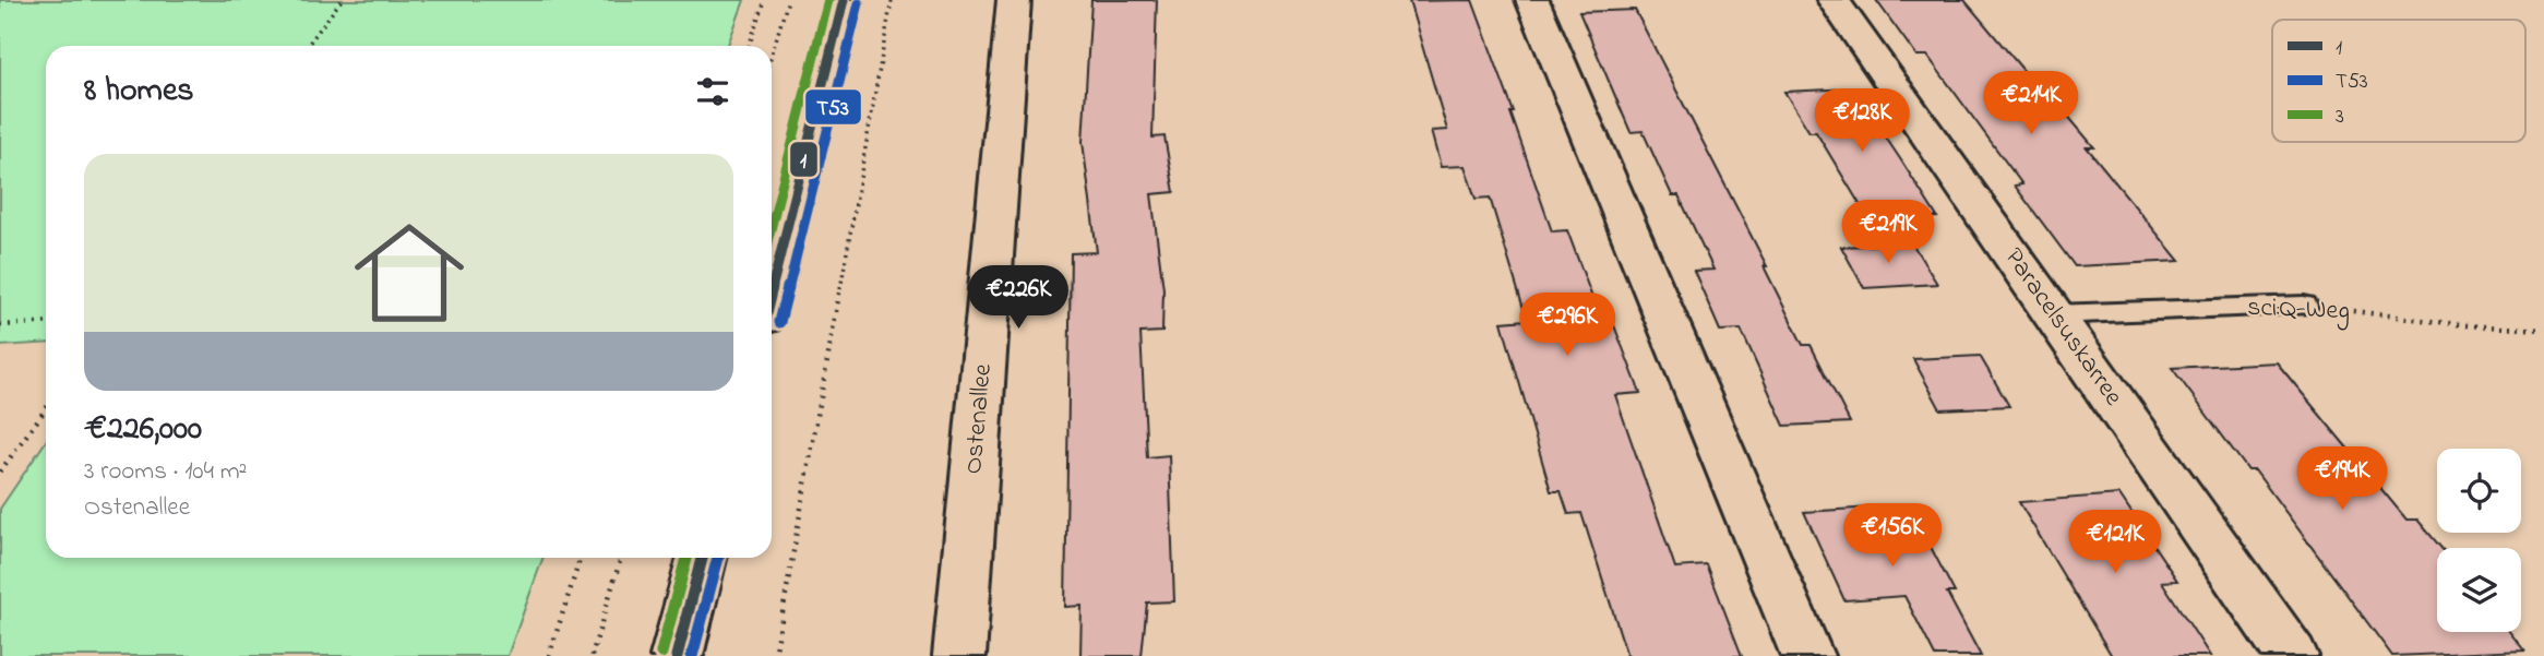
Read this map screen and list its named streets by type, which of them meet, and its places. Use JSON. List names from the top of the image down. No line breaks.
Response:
{"streets":{"street":["Paracelsuskarree","Ostenallee"],"lane":["sci:Q-Weg"]},"crossings":[["sci:Q-Weg","Paracelsuskarree"]],"lines":["transit line 1","transit line 3","transit line T53"],"legend":["1","T53","3"],"page":{"heading":"8 homes","price":["€214K","€128K","€219K","€226K","€296K","€194K","€156K","€121K"],"list":[{"name":"€226,000","note":"3 rooms · 104 m² · Ostenallee"}]}}
